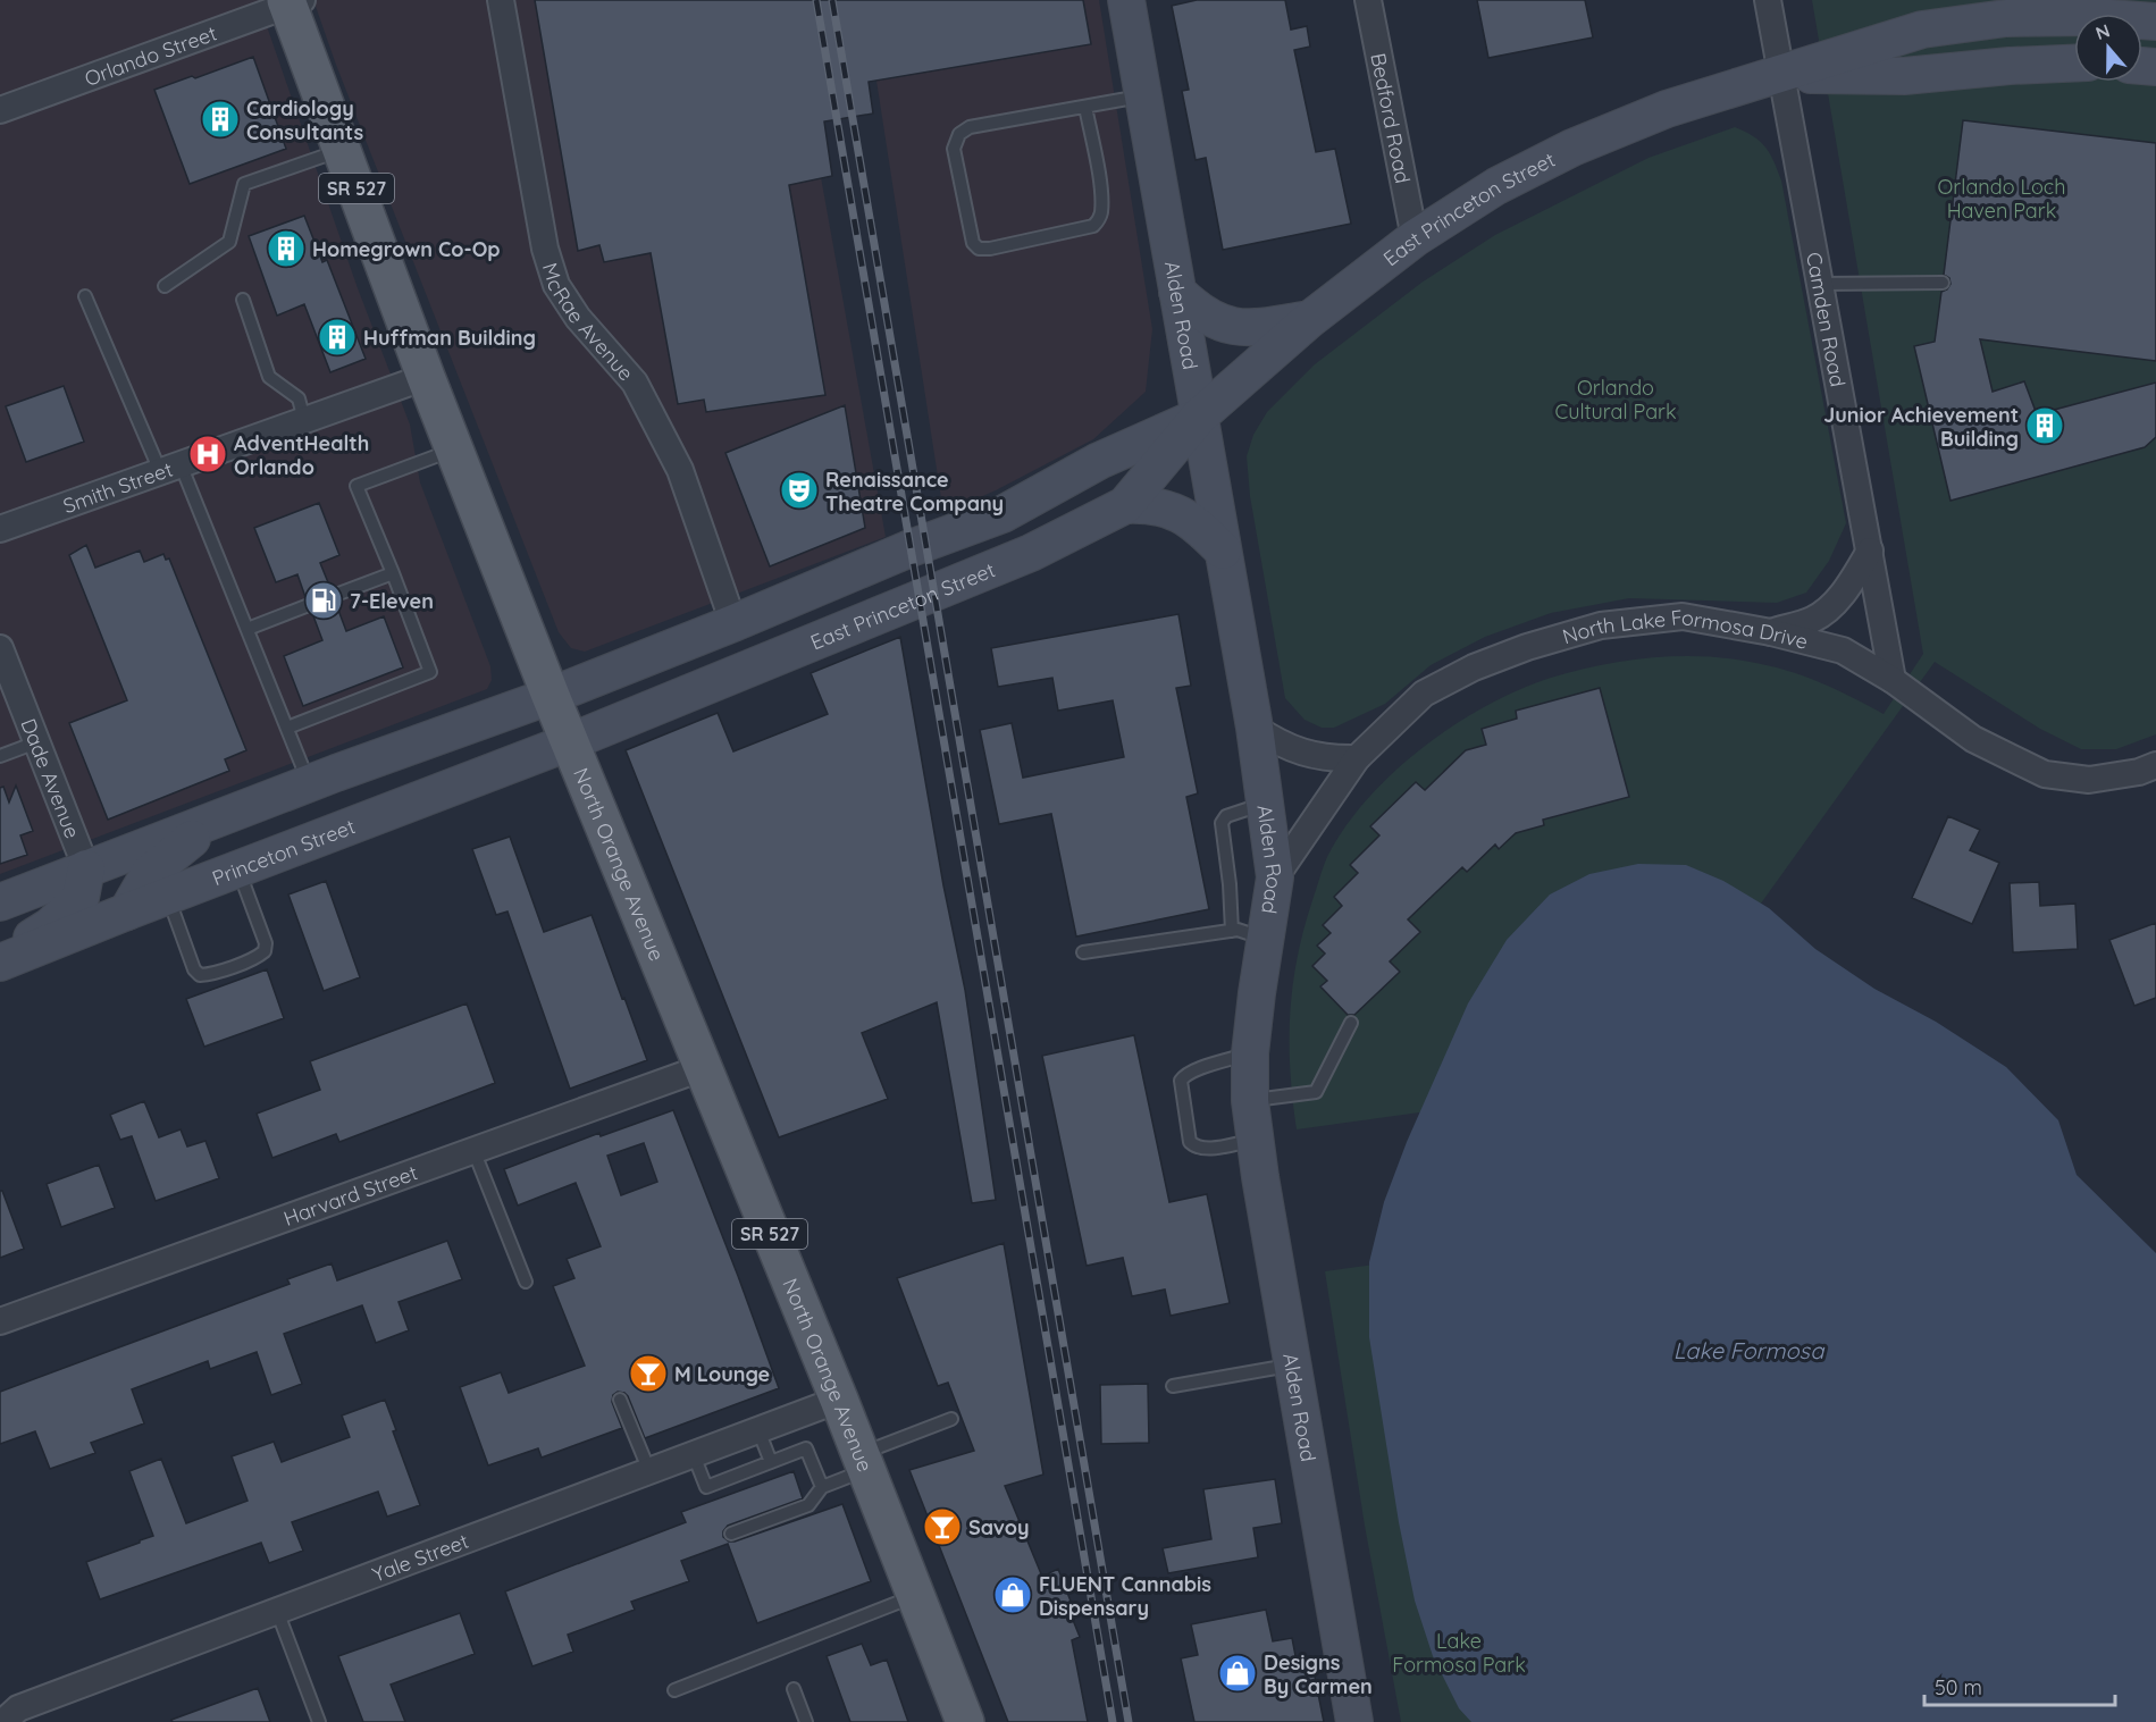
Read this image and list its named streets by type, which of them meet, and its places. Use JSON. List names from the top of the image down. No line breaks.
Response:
{"streets":{"main road":["SR 527","East Princeton Street","Alden Road","Princeton Street","North Orange Avenue"],"street":["Orlando Street","Bedford Road","McRae Avenue","Camden Road","Smith Street","North Lake Formosa Drive","Dade Avenue","Harvard Street","Yale Street"]},"crossings":[["Orlando Street","North Orange Avenue"],["Bedford Road","East Princeton Street"],["East Princeton Street","Alden Road"],["East Princeton Street","McRae Avenue"],["East Princeton Street","Camden Road"],["East Princeton Street","Princeton Street"],["East Princeton Street","North Orange Avenue"],["Alden Road","North Lake Formosa Drive"],["Camden Road","North Lake Formosa Drive"],["Smith Street","North Orange Avenue"],["Dade Avenue","Princeton Street"],["Princeton Street","North Orange Avenue"],["North Orange Avenue","Harvard Street"],["North Orange Avenue","Yale Street"]],"water":["Lake Formosa"],"parks":["Orlando Loch Haven Park","Orlando Cultural Park","Lake Formosa Park"],"places":{"building":["Cardiology Consultants","Homegrown Co-Op","Huffman Building","Junior Achievement Building"],"hospital":["AdventHealth Orlando"],"theatre":["Renaissance Theatre Company"],"fuel station":["7-Eleven"],"bar":["M Lounge","Savoy"],"shop":["FLUENT Cannabis Dispensary","Designs By Carmen"]},"scale_bar":"50 m","north":"top"}
